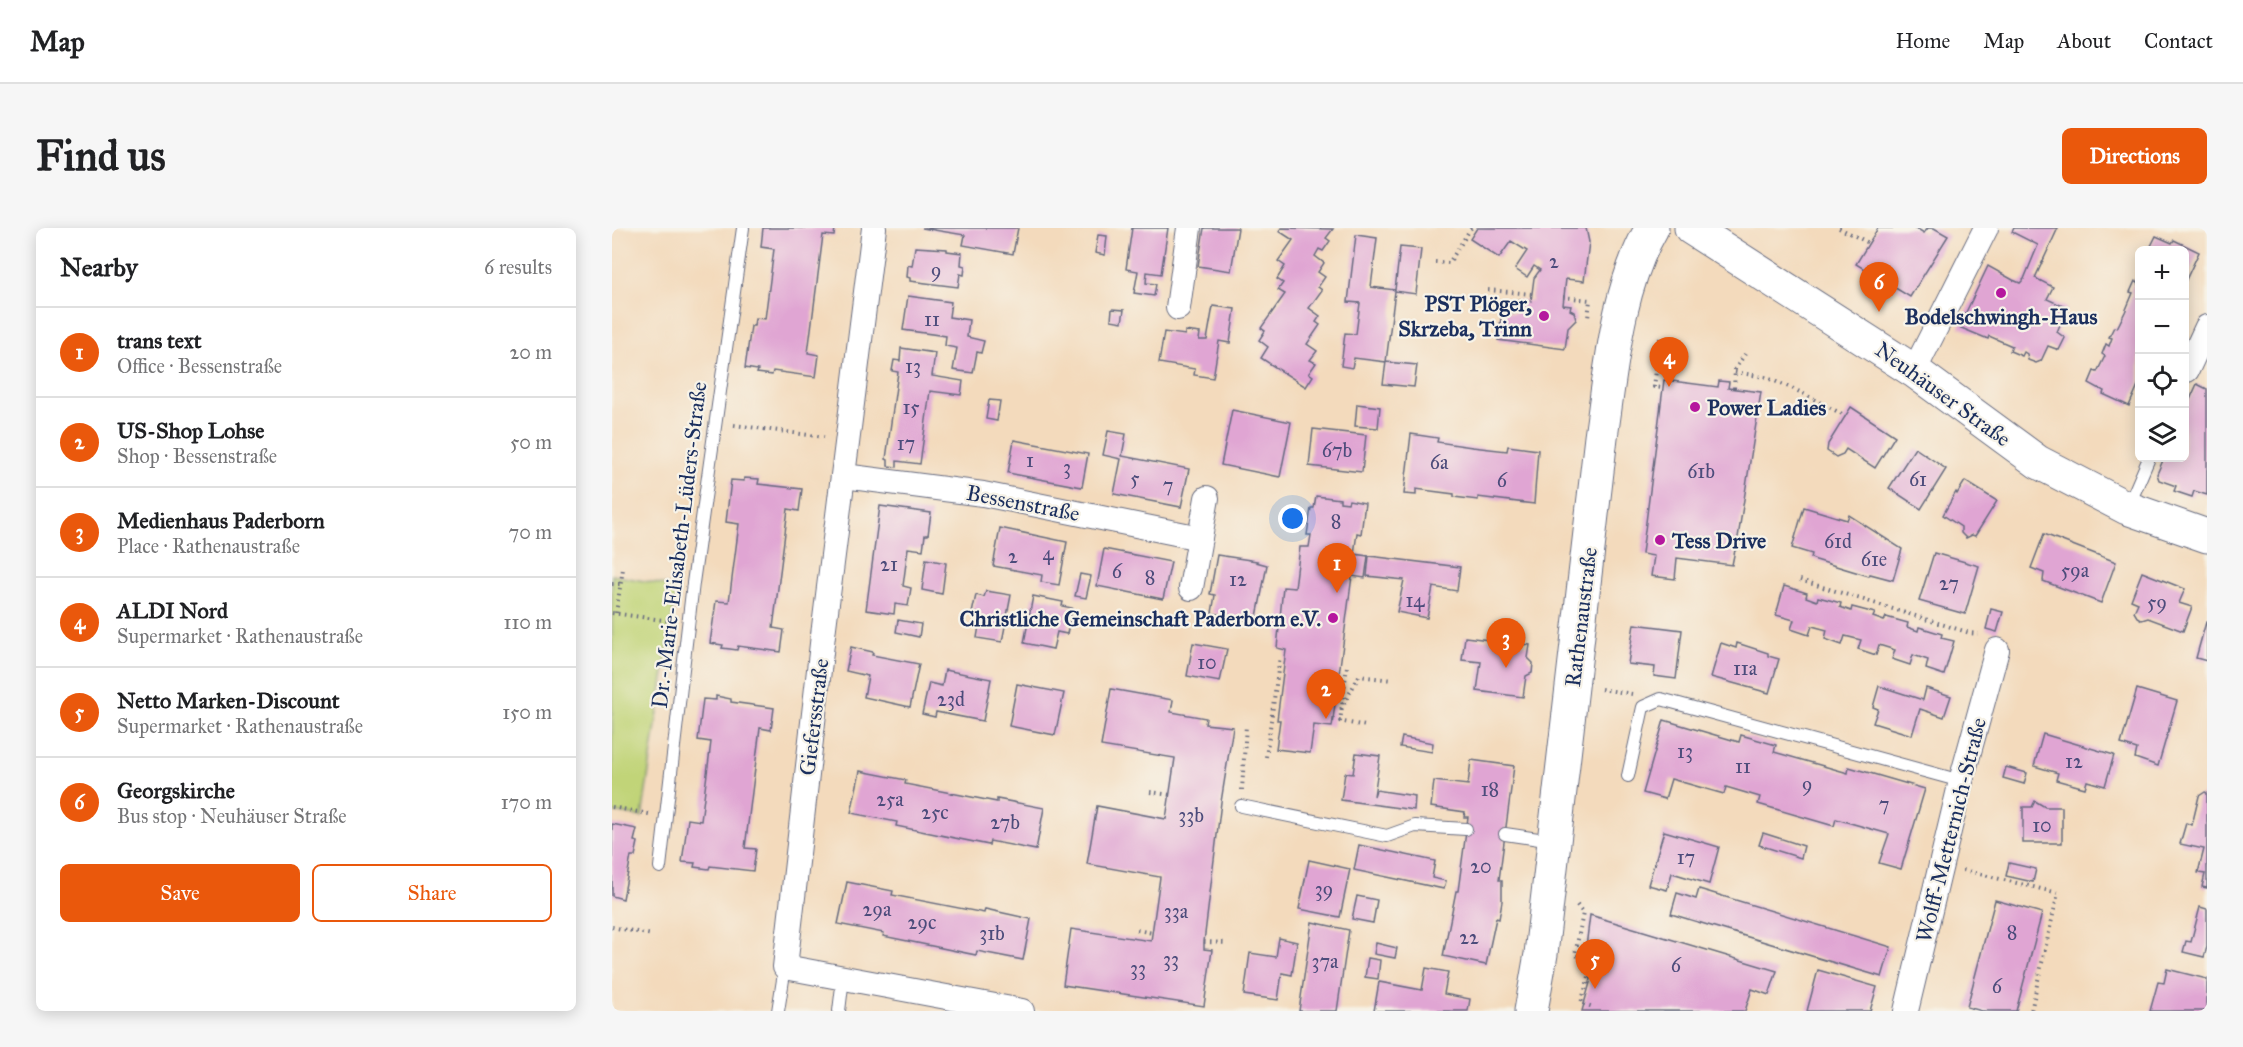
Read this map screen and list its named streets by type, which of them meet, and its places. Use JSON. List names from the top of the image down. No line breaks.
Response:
{"streets":{"street":["Neuhäuser Straße","Bessenstraße","Rathenaustraße","Giefersstraße","Wolff-Metternich-Straße"],"lane":["Dr.-Marie-Elisabeth-Lüders-Straße"]},"crossings":[["Bessenstraße","Giefersstraße"]],"places":["Bodelschwingh-Haus","PST Plöger, Skrzeba, Trinn","Power Ladies","Tess Drive","Christliche Gemeinschaft Paderborn e.V."],"house_numbers":["2","9","11","13","15","17","67b","1","6a","3","61b","5","61","6","7","8","61d","4","2","61e","21","59a","6","8","12","27","14","59","10","11a","23d","13","12","11","9","18","25a","7","25c","33b","27b","10","17","20","39","29a","33a","29c","8","31b","22","33","37a","6","33","6"],"page":{"header":"Map","nav":["Home","Map","About","Contact"],"buttons":["Directions",["Save","Share"]],"title":"Find us","heading":["Nearby","6 results"],"map_buttons":["+","−"],"pins":["6","4","1","3","2","5"],"list":[{"mark":"1","name":"trans text","note":"Office · Bessenstraße","value":"20 m"},{"mark":"2","name":"US-Shop Lohse","note":"Shop · Bessenstraße","value":"50 m"},{"mark":"3","name":"Medienhaus Paderborn","note":"Place · Rathenaustraße","value":"70 m"},{"mark":"4","name":"ALDI Nord","note":"Supermarket · Rathenaustraße","value":"110 m"},{"mark":"5","name":"Netto Marken-Discount","note":"Supermarket · Rathenaustraße","value":"150 m"},{"mark":"6","name":"Georgskirche","note":"Bus stop · Neuhäuser Straße","value":"170 m"}]}}
